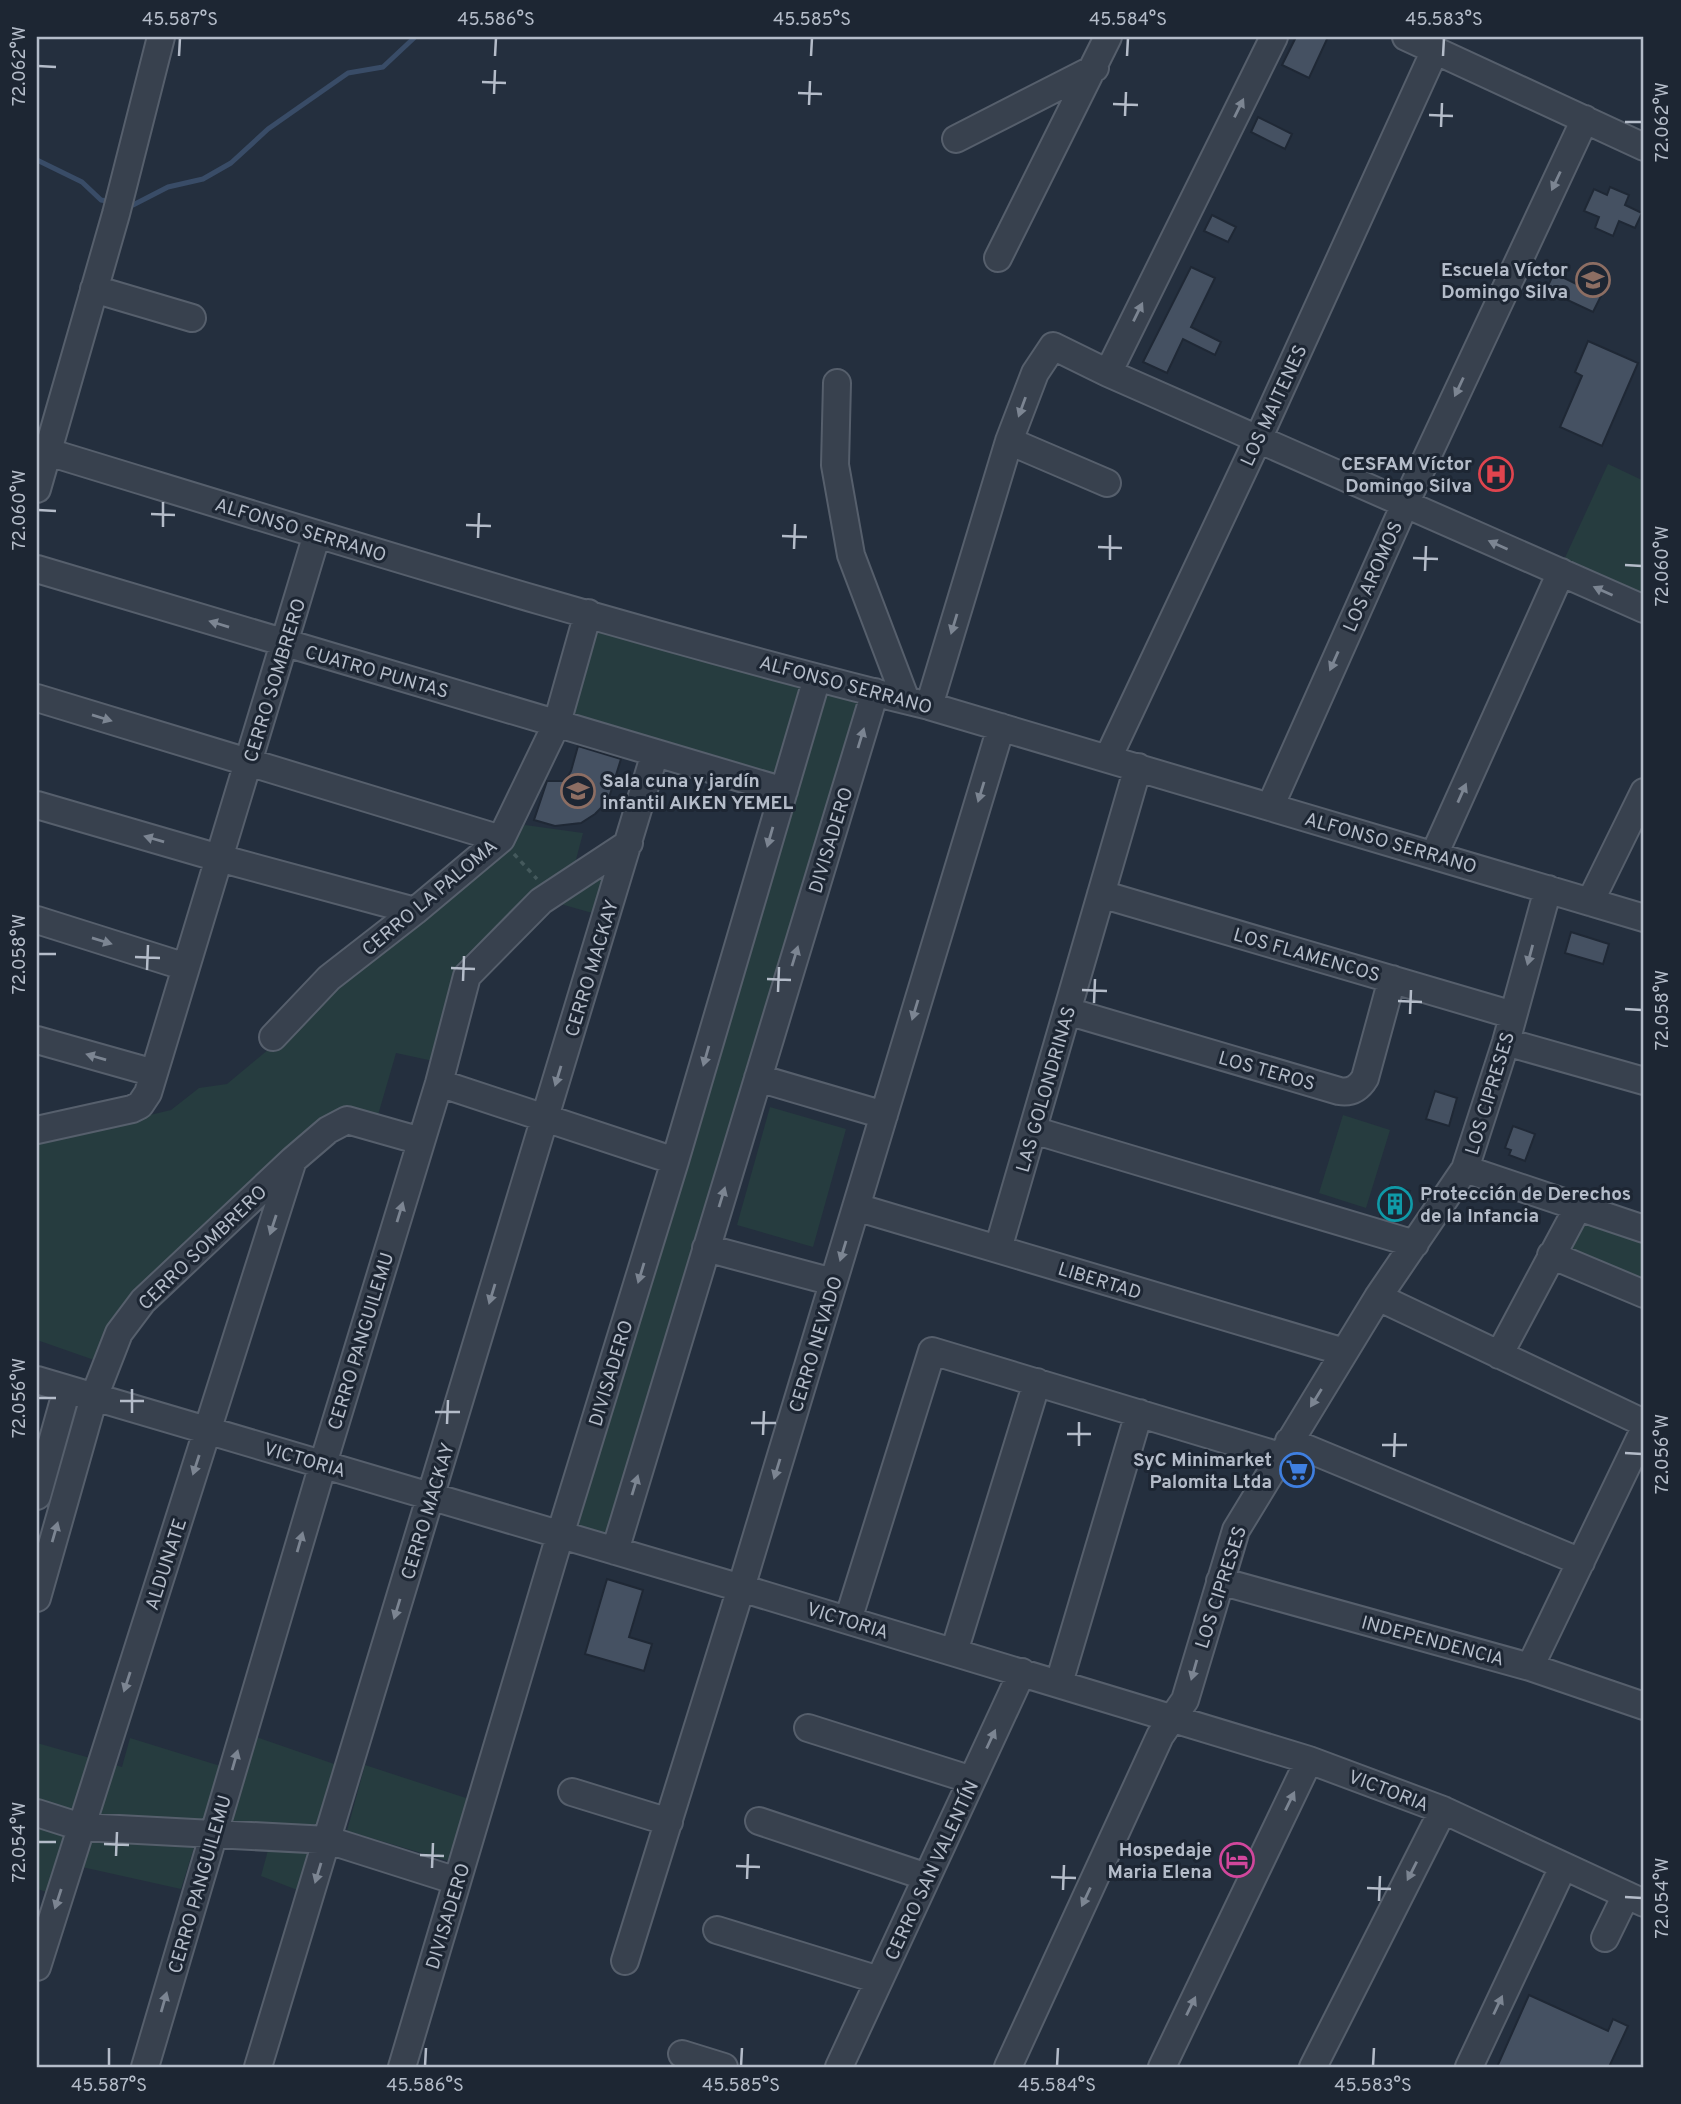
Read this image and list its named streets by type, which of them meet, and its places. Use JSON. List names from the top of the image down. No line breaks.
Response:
{"streets":{"street":["LOS MAITENES","ALFONSO SERRANO","LOS AROMOS","CUATRO PUNTAS","CERRO SOMBRERO","DIVISADERO","CERRO LA PALOMA","LOS FLAMENCOS","CERRO MACKAY","LOS TEROS","LAS GOLONDRINAS","LOS CIPRESES","LIBERTAD","CERRO PANGUILEMU","CERRO NEVADO","VICTORIA","ALDUNATE","INDEPENDENCIA","CERRO SAN VALENTÍN"]},"crossings":[["LOS MAITENES","ALFONSO SERRANO"],["ALFONSO SERRANO","LOS AROMOS"],["ALFONSO SERRANO","CERRO SOMBRERO"],["ALFONSO SERRANO","DIVISADERO"],["ALFONSO SERRANO","CERRO LA PALOMA"],["ALFONSO SERRANO","LAS GOLONDRINAS"],["ALFONSO SERRANO","LOS CIPRESES"],["ALFONSO SERRANO","CERRO NEVADO"],["CUATRO PUNTAS","CERRO SOMBRERO"],["CUATRO PUNTAS","DIVISADERO"],["CUATRO PUNTAS","CERRO LA PALOMA"],["CUATRO PUNTAS","CERRO MACKAY"],["CERRO SOMBRERO","CERRO PANGUILEMU"],["CERRO SOMBRERO","VICTORIA"],["CERRO SOMBRERO","ALDUNATE"],["DIVISADERO","VICTORIA"],["LOS FLAMENCOS","LOS TEROS"],["LOS FLAMENCOS","LAS GOLONDRINAS"],["LOS FLAMENCOS","LOS CIPRESES"],["CERRO MACKAY","CERRO PANGUILEMU"],["CERRO MACKAY","VICTORIA"],["LOS TEROS","LAS GOLONDRINAS"],["LAS GOLONDRINAS","LIBERTAD"],["LOS CIPRESES","LIBERTAD"],["LOS CIPRESES","VICTORIA"],["LOS CIPRESES","INDEPENDENCIA"],["LIBERTAD","CERRO NEVADO"],["CERRO PANGUILEMU","VICTORIA"],["CERRO NEVADO","VICTORIA"],["VICTORIA","ALDUNATE"],["VICTORIA","CERRO SAN VALENTÍN"]],"one_way":["CERRO MACKAY","CERRO PANGUILEMU","ALDUNATE"],"places":{"school or university":["Escuela Víctor Domingo Silva","Sala cuna y jardín infantil AIKEN YEMEL"],"hospital":["CESFAM Víctor Domingo Silva"],"building":["Protección de Derechos de la Infancia"],"supermarket":["SyC Minimarket Palomita Ltda"],"hotel":["Hospedaje Maria Elena"]},"coordinates":["45.587°S","45.586°S","45.585°S","45.584°S","45.583°S","72.062°W","72.060°W","72.058°W","72.056°W","72.054°W"]}
